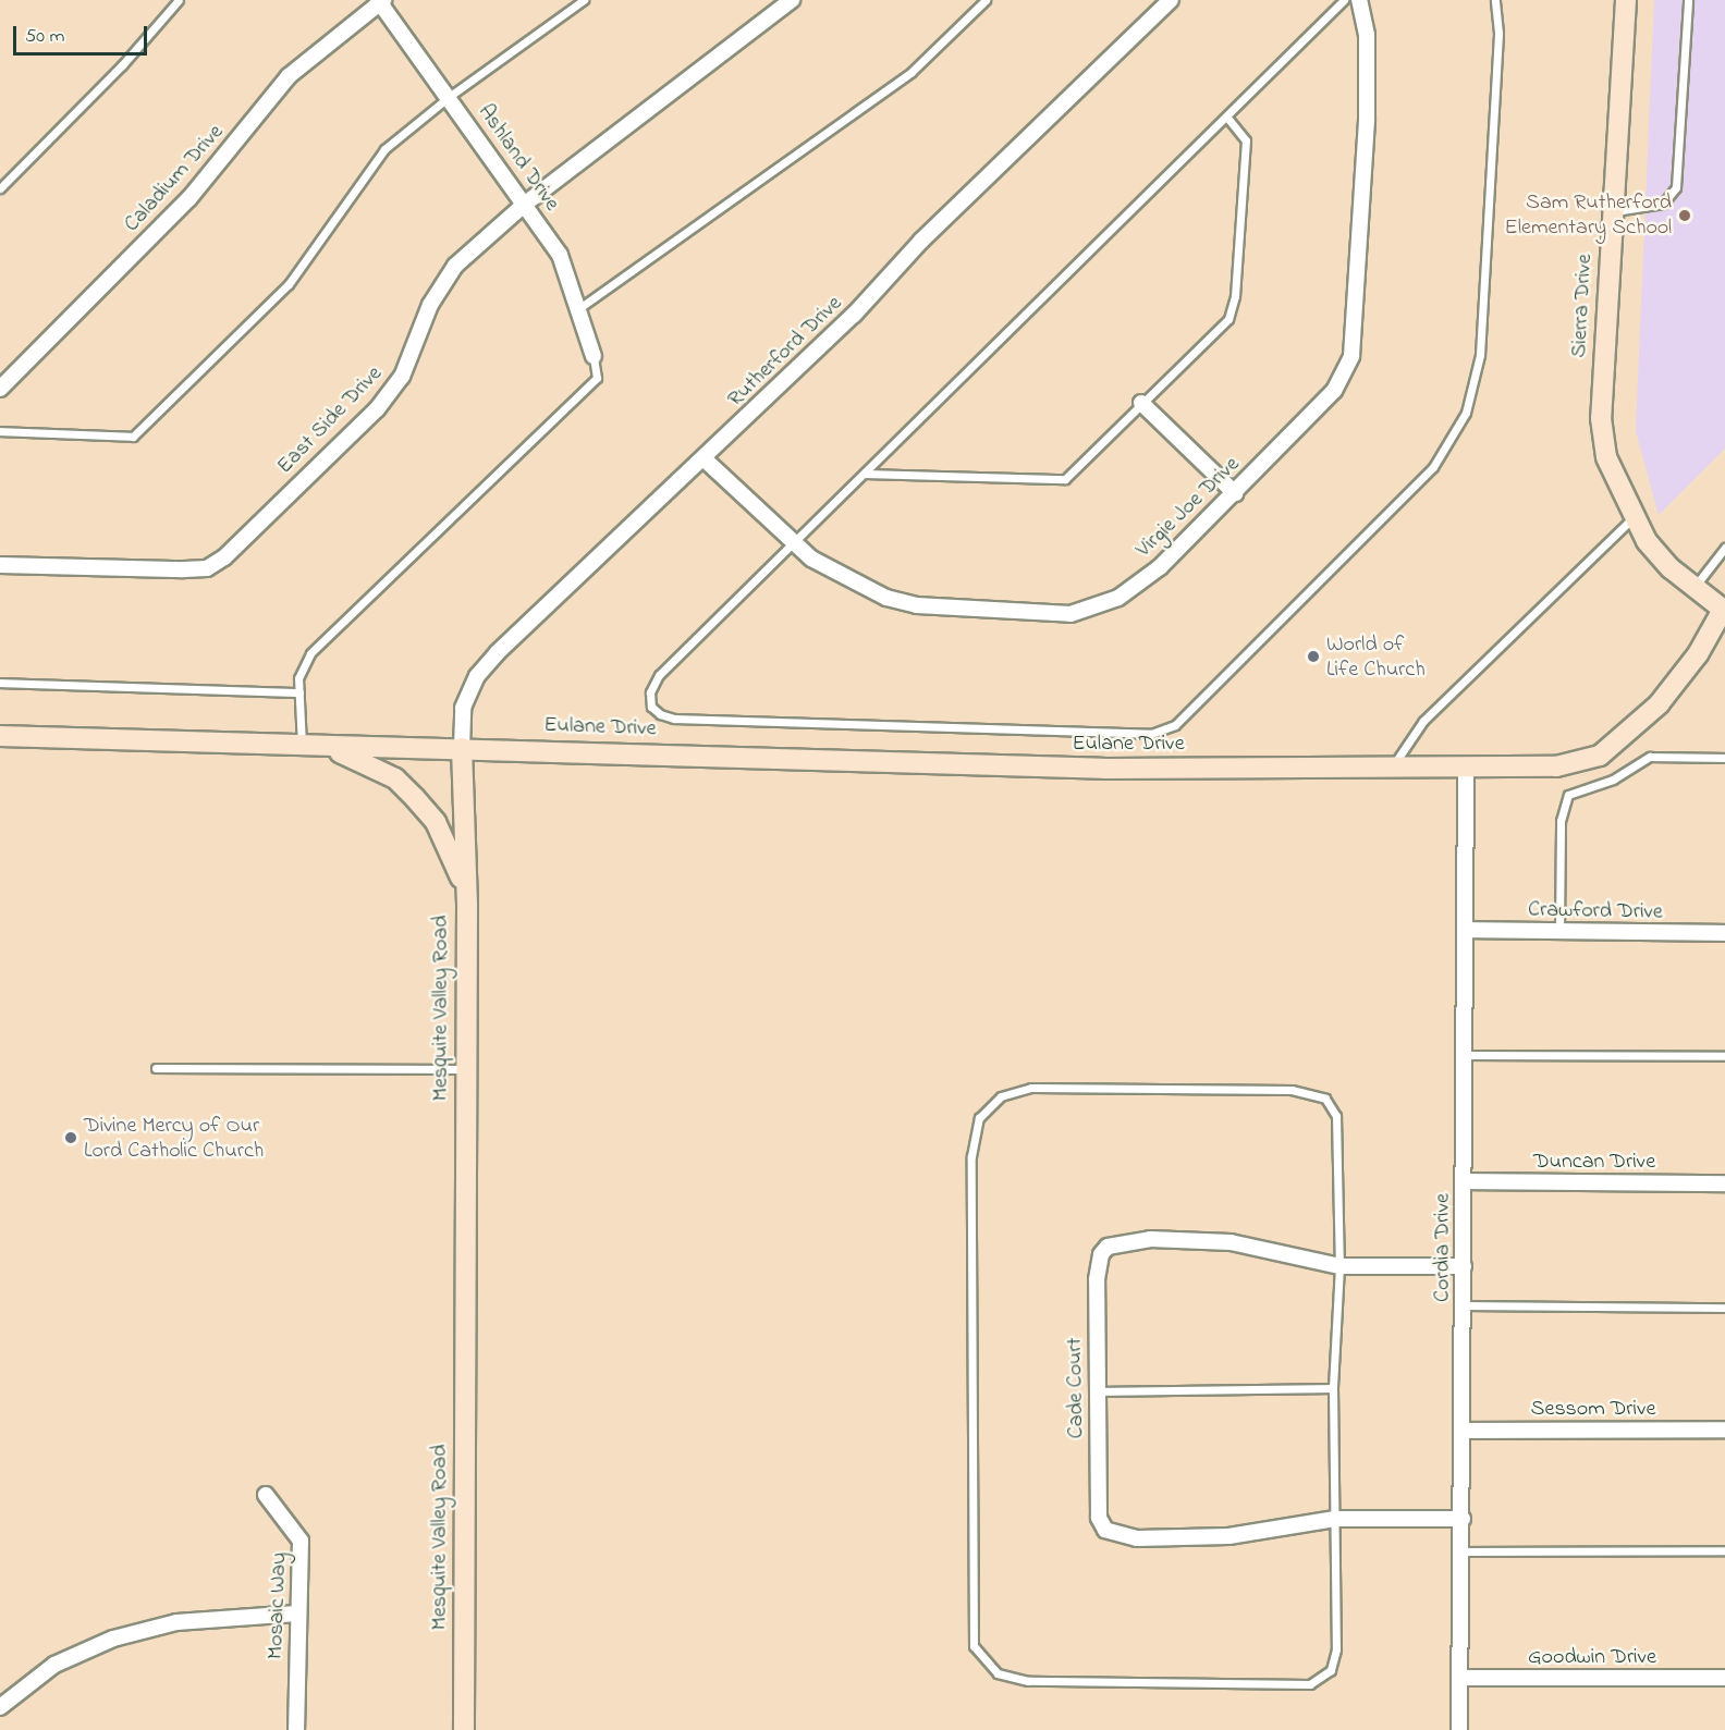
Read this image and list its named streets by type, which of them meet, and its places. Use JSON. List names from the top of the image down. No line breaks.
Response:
{"streets":{"street":["Ashland Drive","Caladium Drive","Sierra Drive","Rutherford Drive","East Side Drive","Virgie Joe Drive","Eulane Drive","Crawford Drive","Mesquite Valley Road","Duncan Drive","Cordia Drive","Cade Court","Sessom Drive","Mosaic Way","Goodwin Drive"]},"crossings":[["Ashland Drive","Caladium Drive"],["Ashland Drive","East Side Drive"],["Sierra Drive","Eulane Drive"],["Rutherford Drive","Virgie Joe Drive"],["Rutherford Drive","Eulane Drive"],["Rutherford Drive","Mesquite Valley Road"],["Eulane Drive","Mesquite Valley Road"],["Eulane Drive","Cordia Drive"],["Crawford Drive","Cordia Drive"],["Duncan Drive","Cordia Drive"],["Cordia Drive","Cade Court"],["Cordia Drive","Sessom Drive"],["Cordia Drive","Goodwin Drive"]],"places":["Sam Rutherford Elementary School","World of Life Church","Divine Mercy of Our Lord Catholic Church"],"scale_bar":"50 m"}
